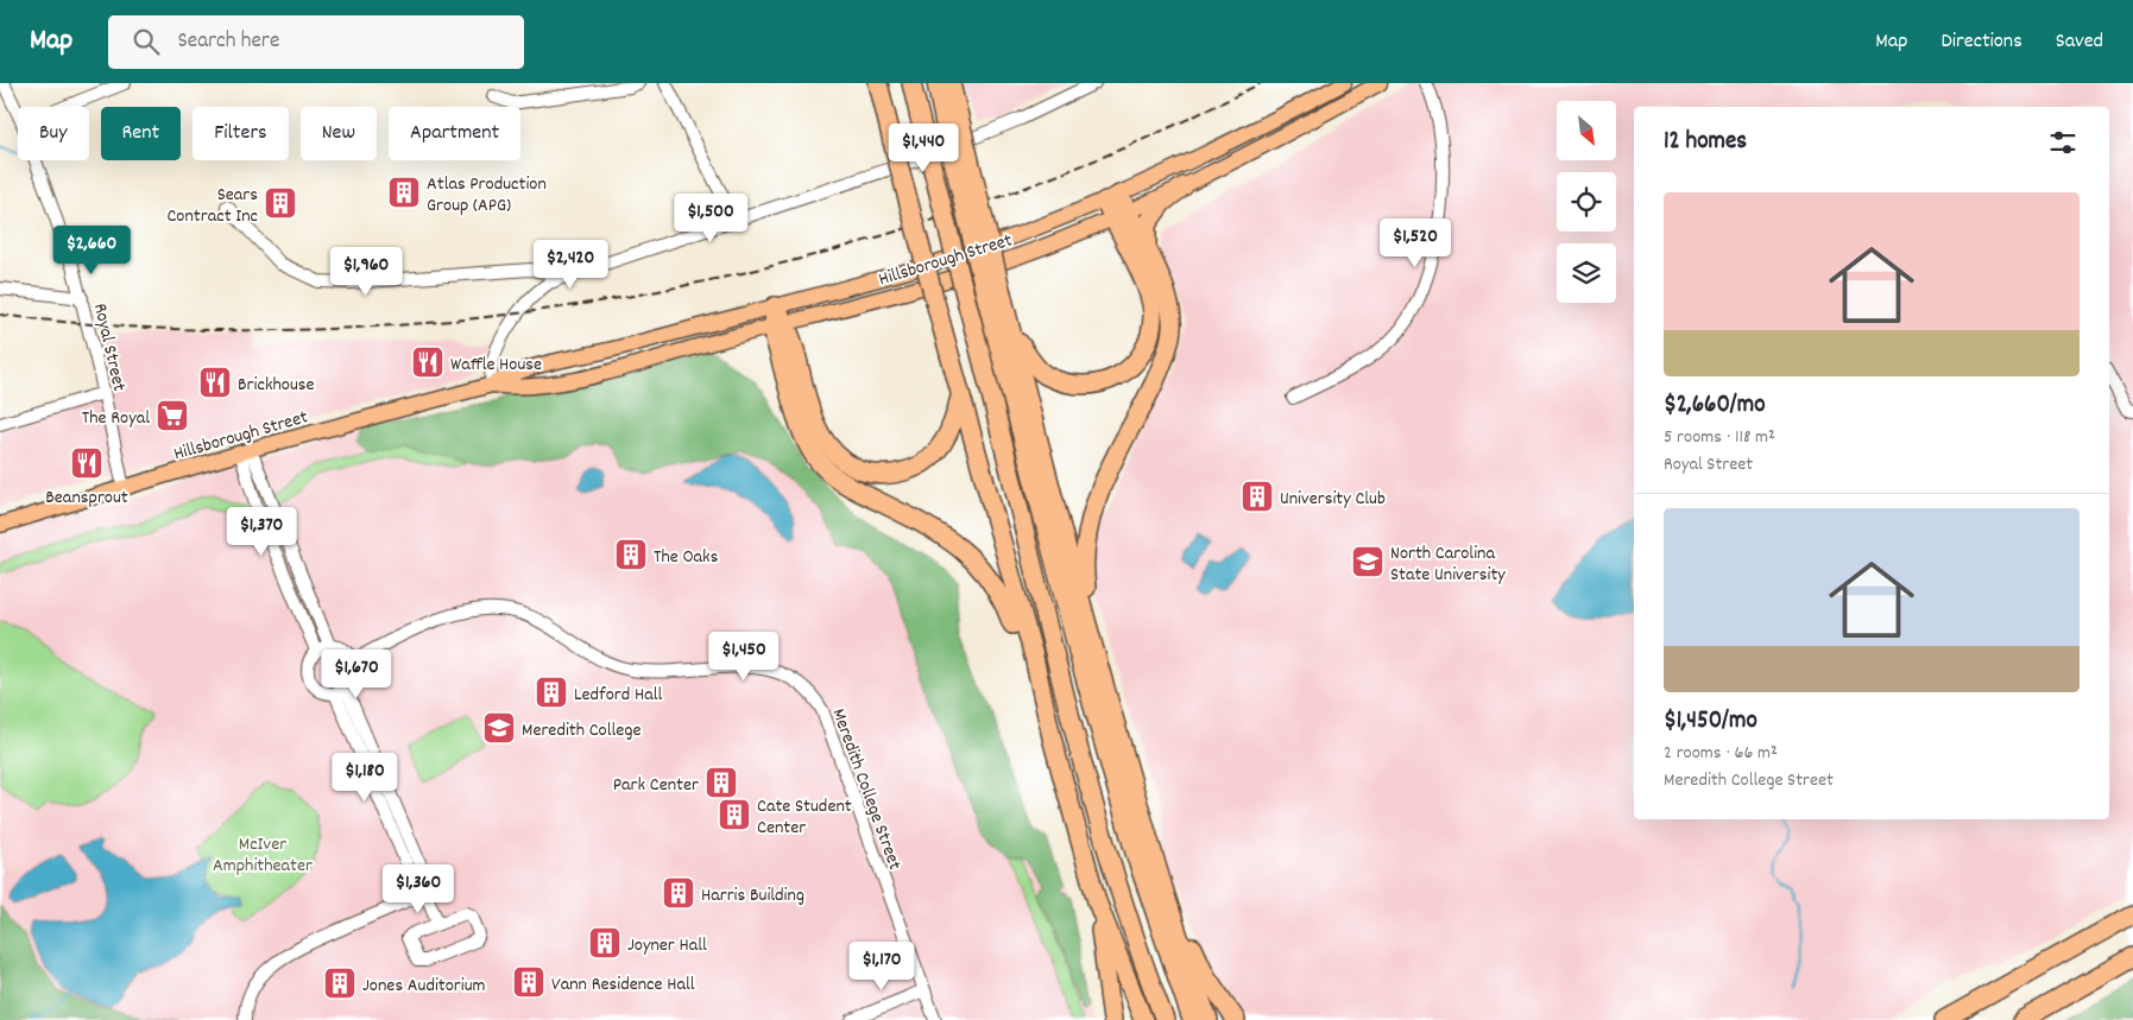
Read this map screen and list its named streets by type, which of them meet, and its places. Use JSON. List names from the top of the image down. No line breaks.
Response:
{"streets":{"main road":["Hillsborough Street"],"street":["Royal Street","Meredith College Street"]},"crossings":[["Hillsborough Street","Royal Street"]],"parks":["McIver Amphitheater"],"places":{"building":["Atlas Production Group (APG)","Sears Contract Inc","University Club","The Oaks","Ledford Hall","Park Center","Cate Student Center","Harris Building","Joyner Hall","Vann Residence Hall","Jones Auditorium"],"restaurant":["Waffle House","Brickhouse","Beansprout"],"supermarket":["The Royal"],"school or university":["North Carolina State University","Meredith College"]},"north":"bottom right","page":{"header":"Map","search":"Search here","nav":["Map","Directions","Saved"],"chip":["Buy","Rent","Filters","New","Apartment"],"heading":"12 homes","price":["$1,440","$1,500","$1,520","$2,660","$2,420","$1,960","$1,370","$1,450","$1,670","$1,180","$1,360","$1,170"],"list":[{"name":"$2,660/mo","note":"5 rooms · 118 m² · Royal Street"},{"name":"$1,450/mo","note":"2 rooms · 66 m² · Meredith College Street"}]}}
